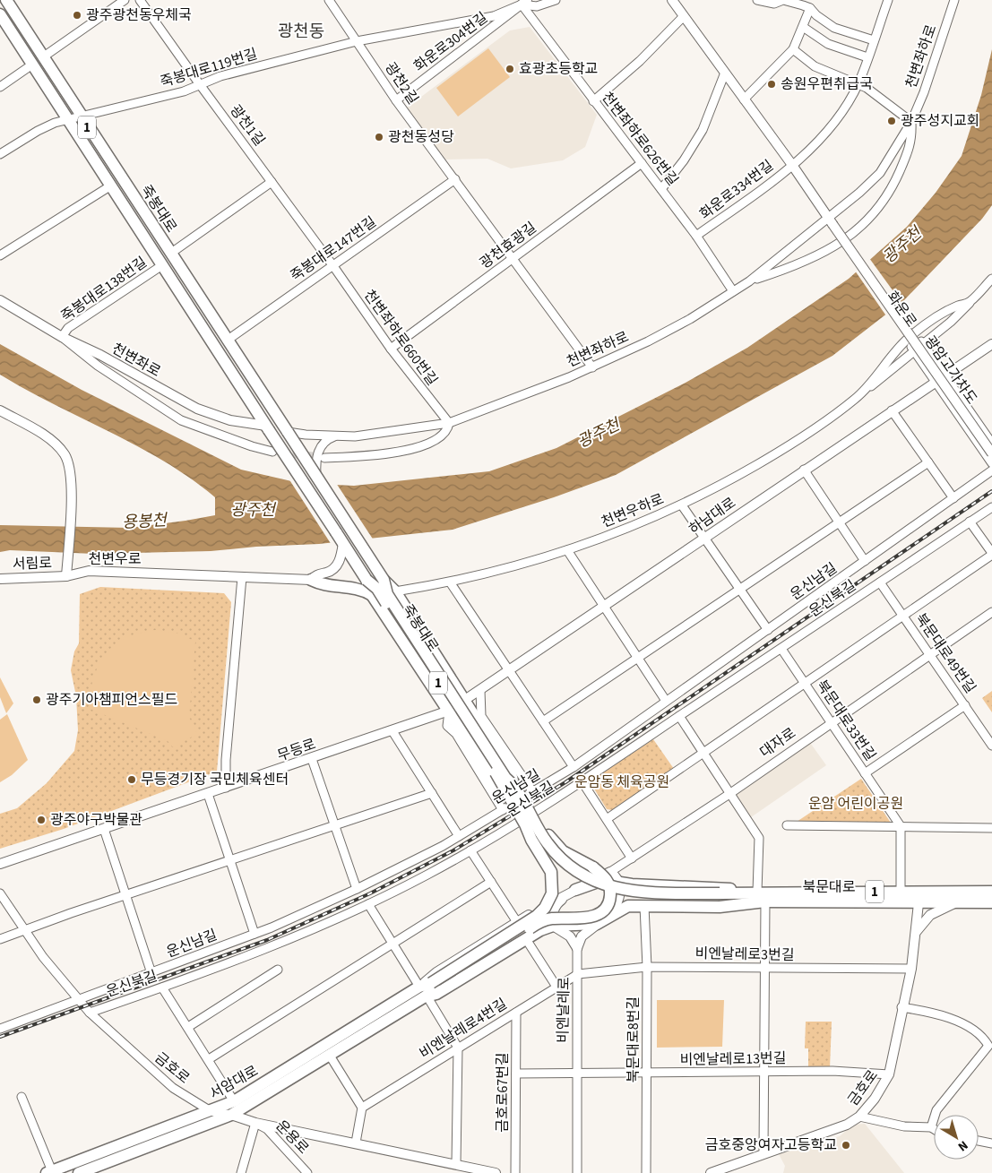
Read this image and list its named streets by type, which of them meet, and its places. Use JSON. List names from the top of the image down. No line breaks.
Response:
{"streets":{"main road":["1","죽봉대로","북문대로","서암대로"],"street":["화운로304번길","천변좌하로","죽봉대로119번길","광천2길","광천1길","천변좌하로626번길","화운로334번길","광천효광길","죽봉대로147번길","죽봉대로138번길","화운로","천변좌하로660번길","천변좌로","광암고가차도","천변우하로","하남대로","천변우로","서림로","운신남길","운신북길","북문대로49번길","북문대로33번길","대자로","무등로","비엔날레로3번길","비엔날레로","비엔날레로4번길","북문대로8번길","비엔날레로13번길","금호로","금호로67번길","운용로"]},"crossings":[["화운로304번길","죽봉대로119번길"],["화운로304번길","광천2길"],["화운로304번길","천변좌하로626번길"],["천변좌하로","광천2길"],["천변좌하로","1"],["천변좌하로","천변좌하로626번길"],["천변좌하로","죽봉대로"],["천변좌하로","천변좌하로660번길"],["죽봉대로119번길","광천2길"],["죽봉대로119번길","광천1길"],["죽봉대로119번길","죽봉대로"],["광천2길","광천효광길"],["광천2길","죽봉대로147번길"],["광천1길","죽봉대로147번길"],["광천1길","천변좌하로660번길"],["1","죽봉대로"],["1","북문대로"],["천변좌하로626번길","화운로334번길"],["천변좌하로626번길","광천효광길"],["죽봉대로","죽봉대로147번길"],["죽봉대로","죽봉대로138번길"],["죽봉대로","천변좌로"],["죽봉대로","천변우로"],["광천효광길","천변좌하로660번길"],["죽봉대로147번길","천변좌하로660번길"],["죽봉대로138번길","천변좌로"],["화운로","광암고가차도"],["화운로","천변우하로"],["화운로","하남대로"],["하남대로","무등로"],["천변우로","서림로"],["운신남길","금호로"],["운신북길","북문대로49번길"],["운신북길","북문대로33번길"],["운신북길","금호로"],["북문대로49번길","북문대로33번길"],["북문대로49번길","대자로"],["북문대로33번길","대자로"],["대자로","서암대로"],["북문대로","금호로"],["비엔날레로3번길","비엔날레로"],["비엔날레로3번길","비엔날레로4번길"],["비엔날레로3번길","북문대로8번길"],["비엔날레로3번길","금호로"],["비엔날레로","비엔날레로4번길"],["비엔날레로","비엔날레로13번길"],["비엔날레로4번길","금호로67번길"],["북문대로8번길","비엔날레로13번길"],["비엔날레로13번길","금호로"],["금호로","서암대로"],["금호로","운용로"]],"districts":["광천동"],"water":["광주천","용봉천"],"parks":["운암동 체육공원","운암 어린이공원"],"places":["광주광천동우체국","효광초등학교","송원우편취급국","광주성지교회","광천동성당","광주기아챔피언스필드","무등경기장 국민체육센터","광주야구박물관","금호중앙여자고등학교"],"north":"bottom right"}
